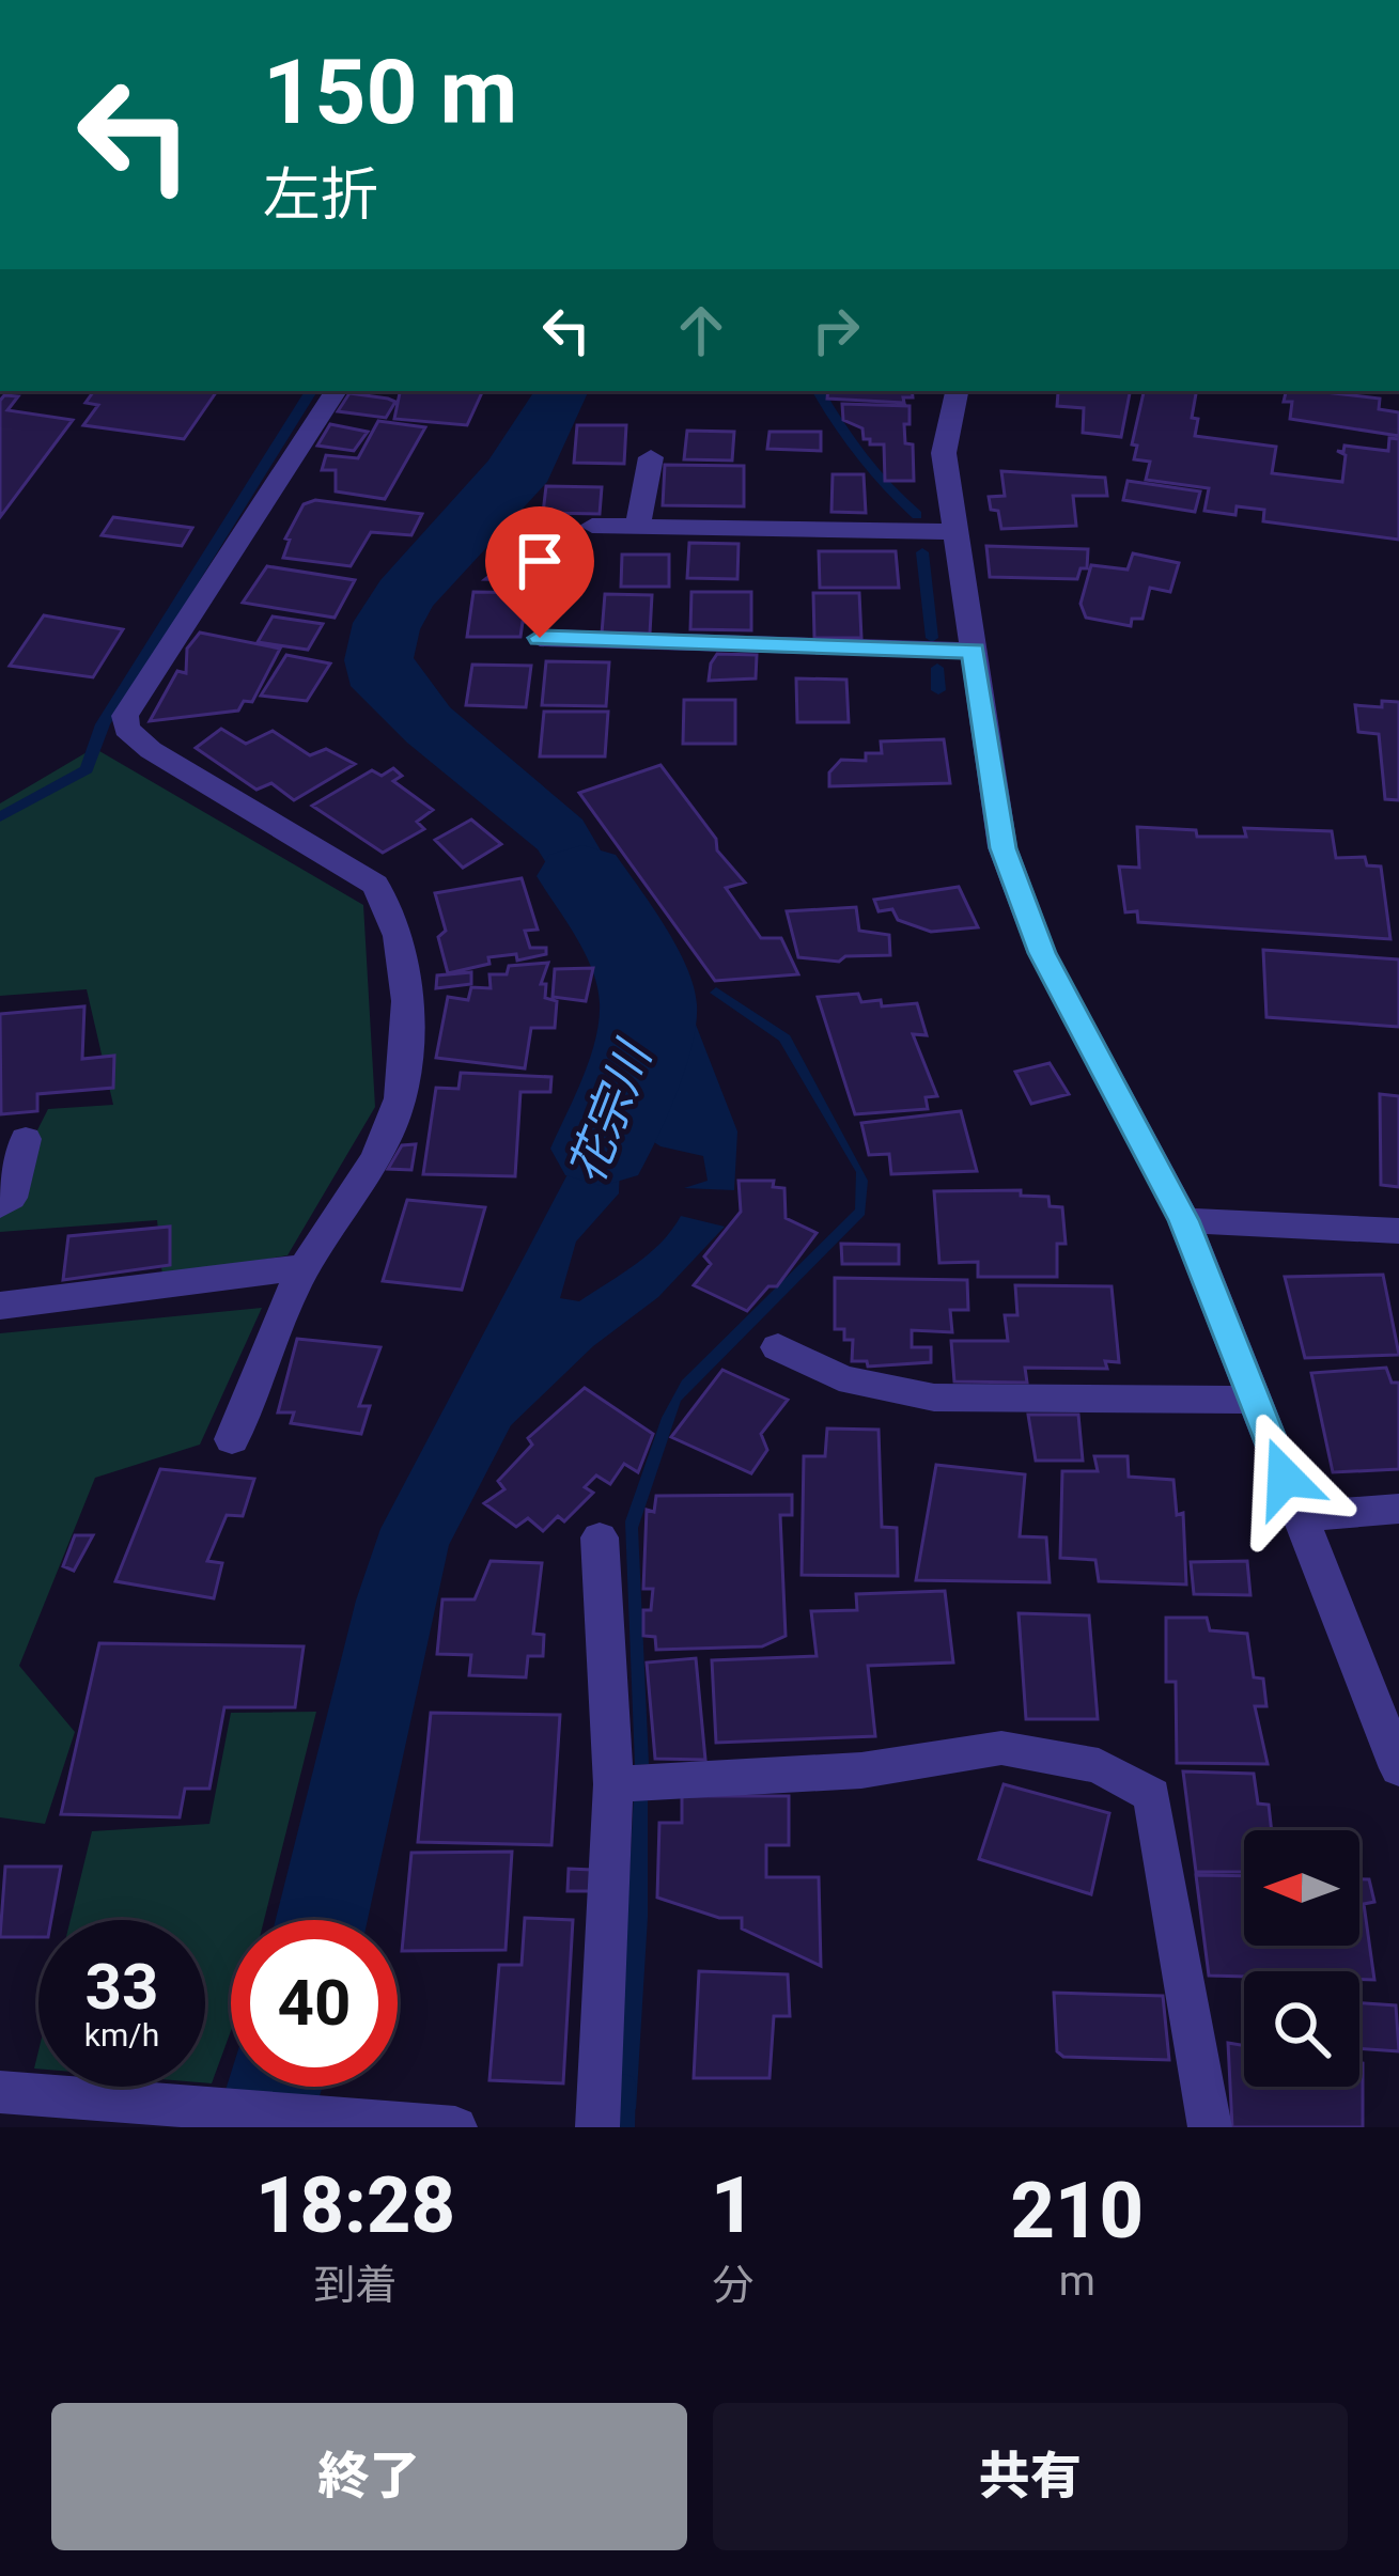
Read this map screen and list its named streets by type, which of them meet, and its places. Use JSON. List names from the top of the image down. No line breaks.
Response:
{"water":["花宗川"],"north":"left","page":{"turn":["150 m","左折"],"speed":"33 km/h","limit":"40","eta":["18:28","到着","1","分","210","m"],"buttons":["終了","共有"]}}
